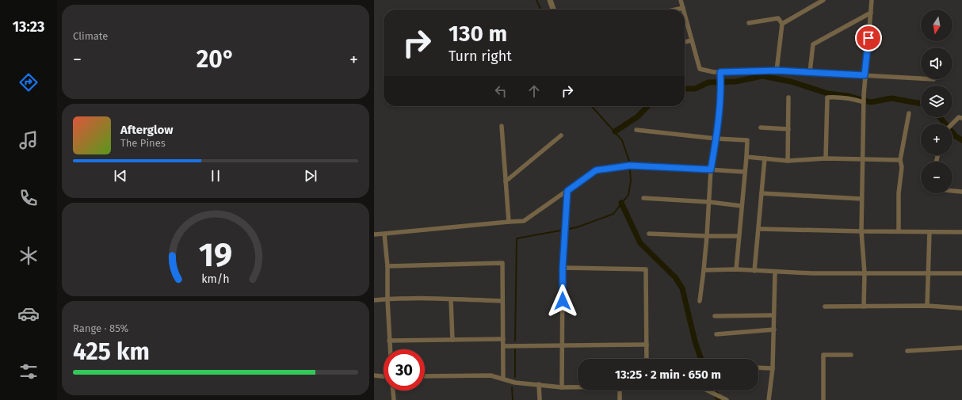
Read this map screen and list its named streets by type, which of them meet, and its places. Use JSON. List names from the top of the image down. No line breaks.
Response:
{"north":"bottom","page":{"tabs":"13:23","tile":["Climate",["Range · 85%","425 km"]],"map_buttons":["+","−"],"turn":["130 m","Turn right"],"heat":["−","20°","+"],"song":["Afterglow","The Pines"],"limit":"30","trip":"13:25 · 2 min · 650 m","gauge":["19","km/h"]}}
